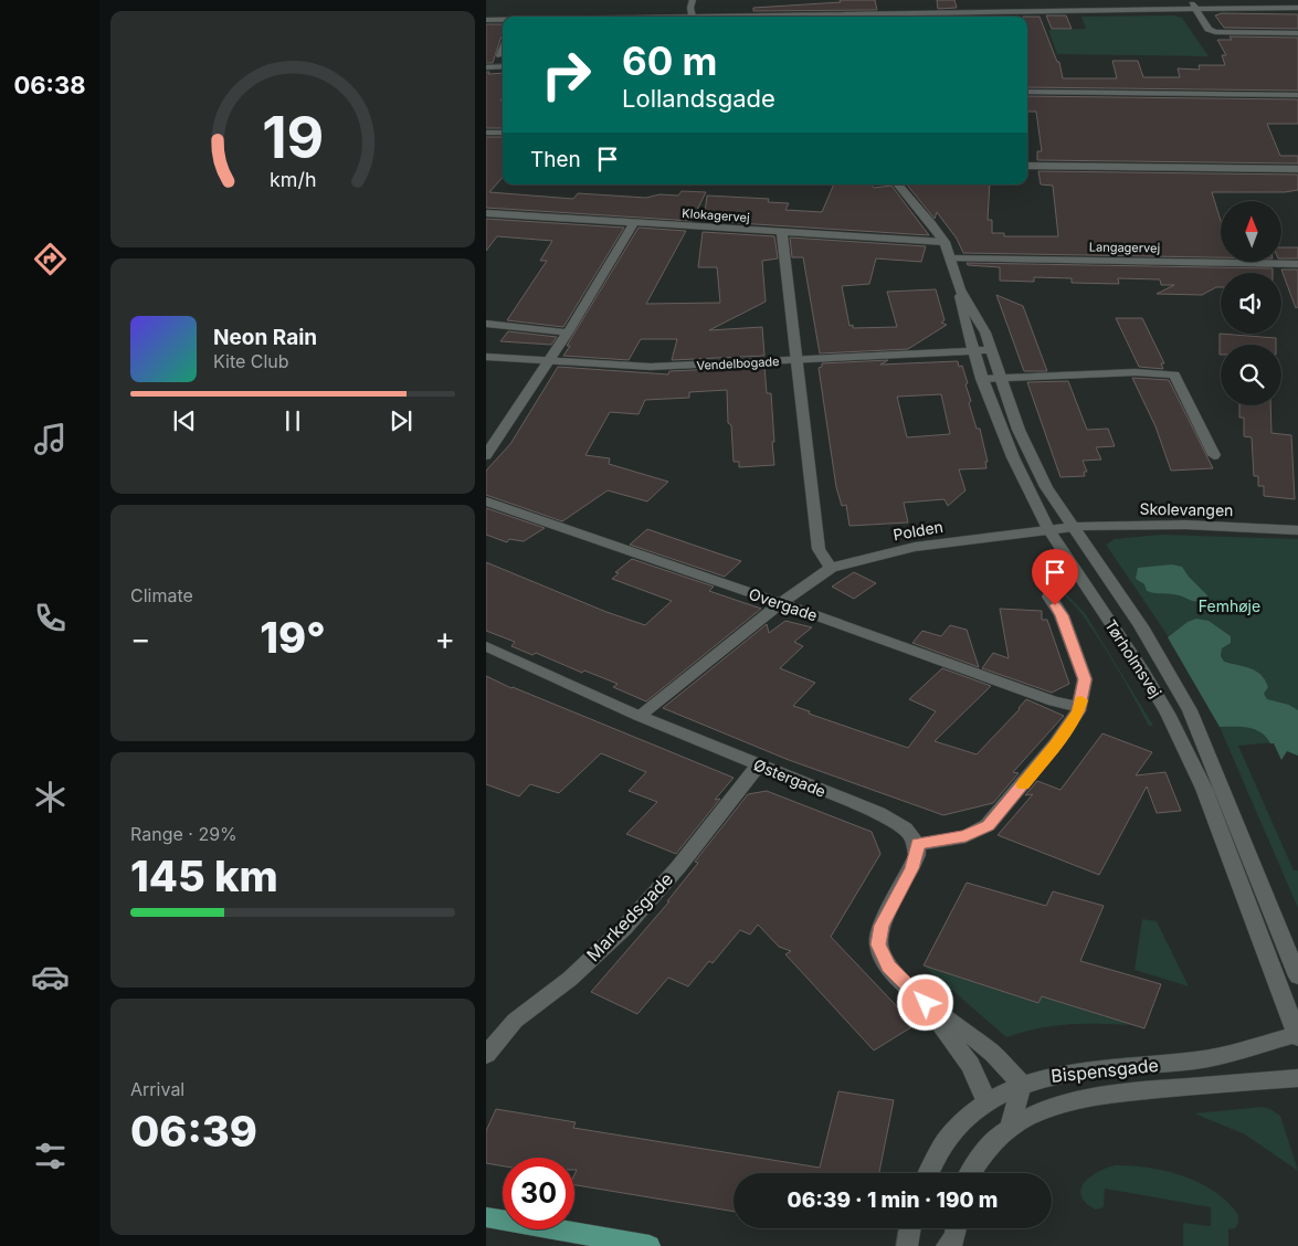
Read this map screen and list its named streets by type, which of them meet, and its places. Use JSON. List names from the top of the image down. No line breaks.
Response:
{"streets":{"street":["Klokagervej","Langagervej","Vendelbogade","Skolevangen","Polden","Overgade","Tørholmsvej","Østergade","Markedsgade","Bispensgade"]},"crossings":[["Klokagervej","Tørholmsvej"],["Langagervej","Tørholmsvej"],["Vendelbogade","Tørholmsvej"],["Skolevangen","Polden"],["Skolevangen","Tørholmsvej"],["Polden","Overgade"],["Polden","Tørholmsvej"],["Polden","Østergade"],["Tørholmsvej","Bispensgade"],["Østergade","Markedsgade"]],"parks":["Femhøje"],"north":"top","page":{"tabs":"06:38","turn":["60 m","Lollandsgade"],"then":"Then","song":["Neon Rain","Kite Club"],"tile":["Climate",["Range · 29%","145 km"],["Arrival","06:39"]],"heat":["−","19°","+"],"limit":"30","trip":"06:39 · 1 min · 190 m","gauge":["19","km/h"]}}
